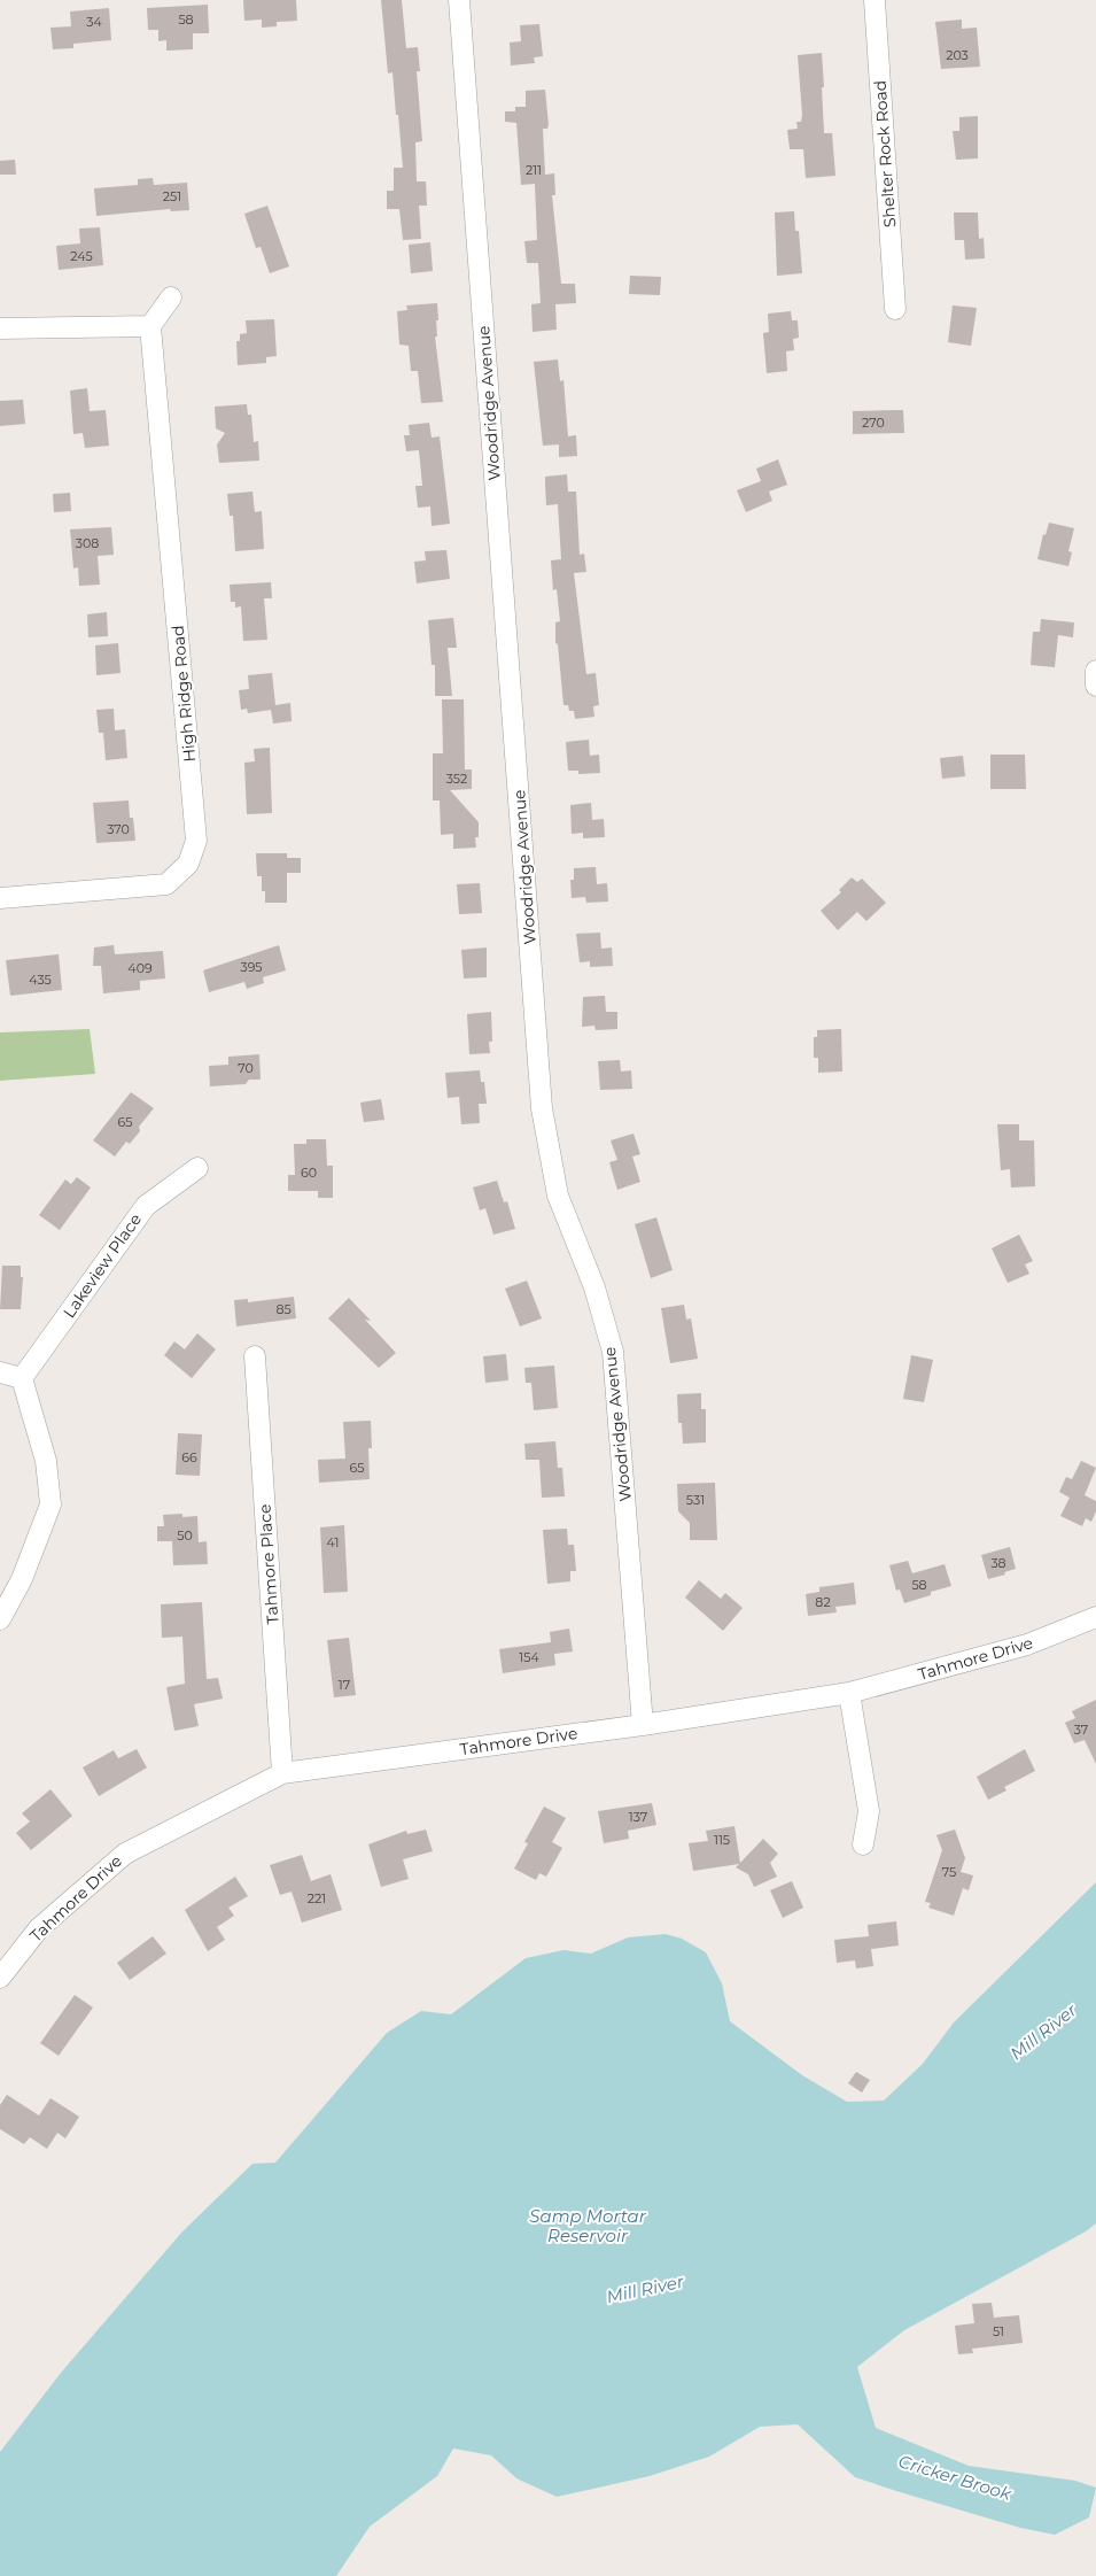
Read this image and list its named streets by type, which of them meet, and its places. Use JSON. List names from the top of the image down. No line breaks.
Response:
{"streets":{"street":["Shelter Rock Road","Woodridge Avenue","High Ridge Road","Lakeview Place","Tahmore Place","Tahmore Drive"]},"crossings":[["Woodridge Avenue","Tahmore Drive"],["Tahmore Place","Tahmore Drive"]],"water":["Mill River","Samp Mortar Reservoir","Cricker Brook"],"house_numbers":["58","34","203","211","251","245","270","308","352","370","395","409","435","70","65","60","85","66","65","531","50","41","38","58","82","154","17","37","137","115","75","221","51"]}
